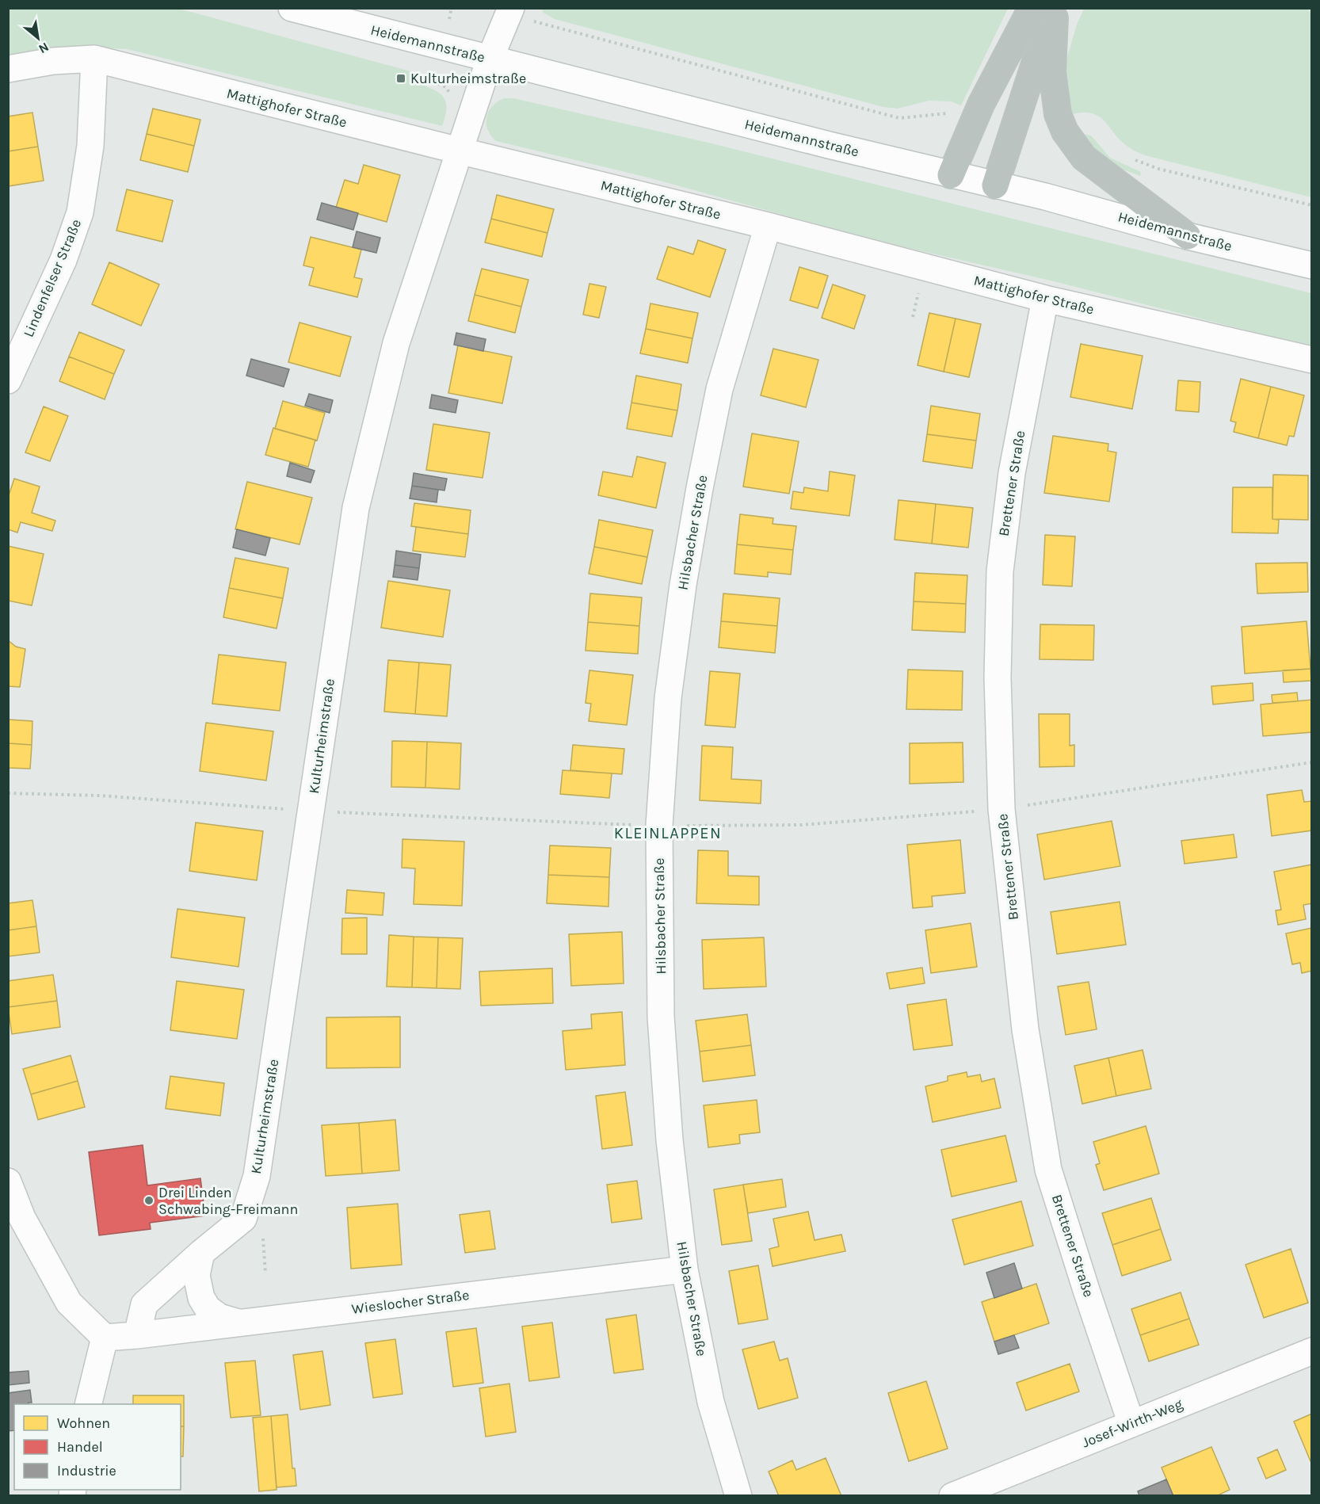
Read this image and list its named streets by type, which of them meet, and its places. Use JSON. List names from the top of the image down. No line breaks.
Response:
{"streets":{"street":["Heidemannstraße","Mattighofer Straße","Lindenfelser Straße","Brettener Straße","Hilsbacher Straße","Kulturheimstraße","Wieslocher Straße","Josef-Wirth-Weg"]},"crossings":[["Heidemannstraße","Kulturheimstraße"],["Mattighofer Straße","Lindenfelser Straße"],["Mattighofer Straße","Brettener Straße"],["Mattighofer Straße","Hilsbacher Straße"],["Mattighofer Straße","Kulturheimstraße"],["Brettener Straße","Josef-Wirth-Weg"],["Hilsbacher Straße","Wieslocher Straße"],["Kulturheimstraße","Wieslocher Straße"]],"districts":["KLEINLAPPEN"],"places":{"transit":["Kulturheimstraße"],"other":["Drei Linden Schwabing-Freimann"]},"legend":["Wohnen","Handel","Industrie"],"north":"bottom right"}
